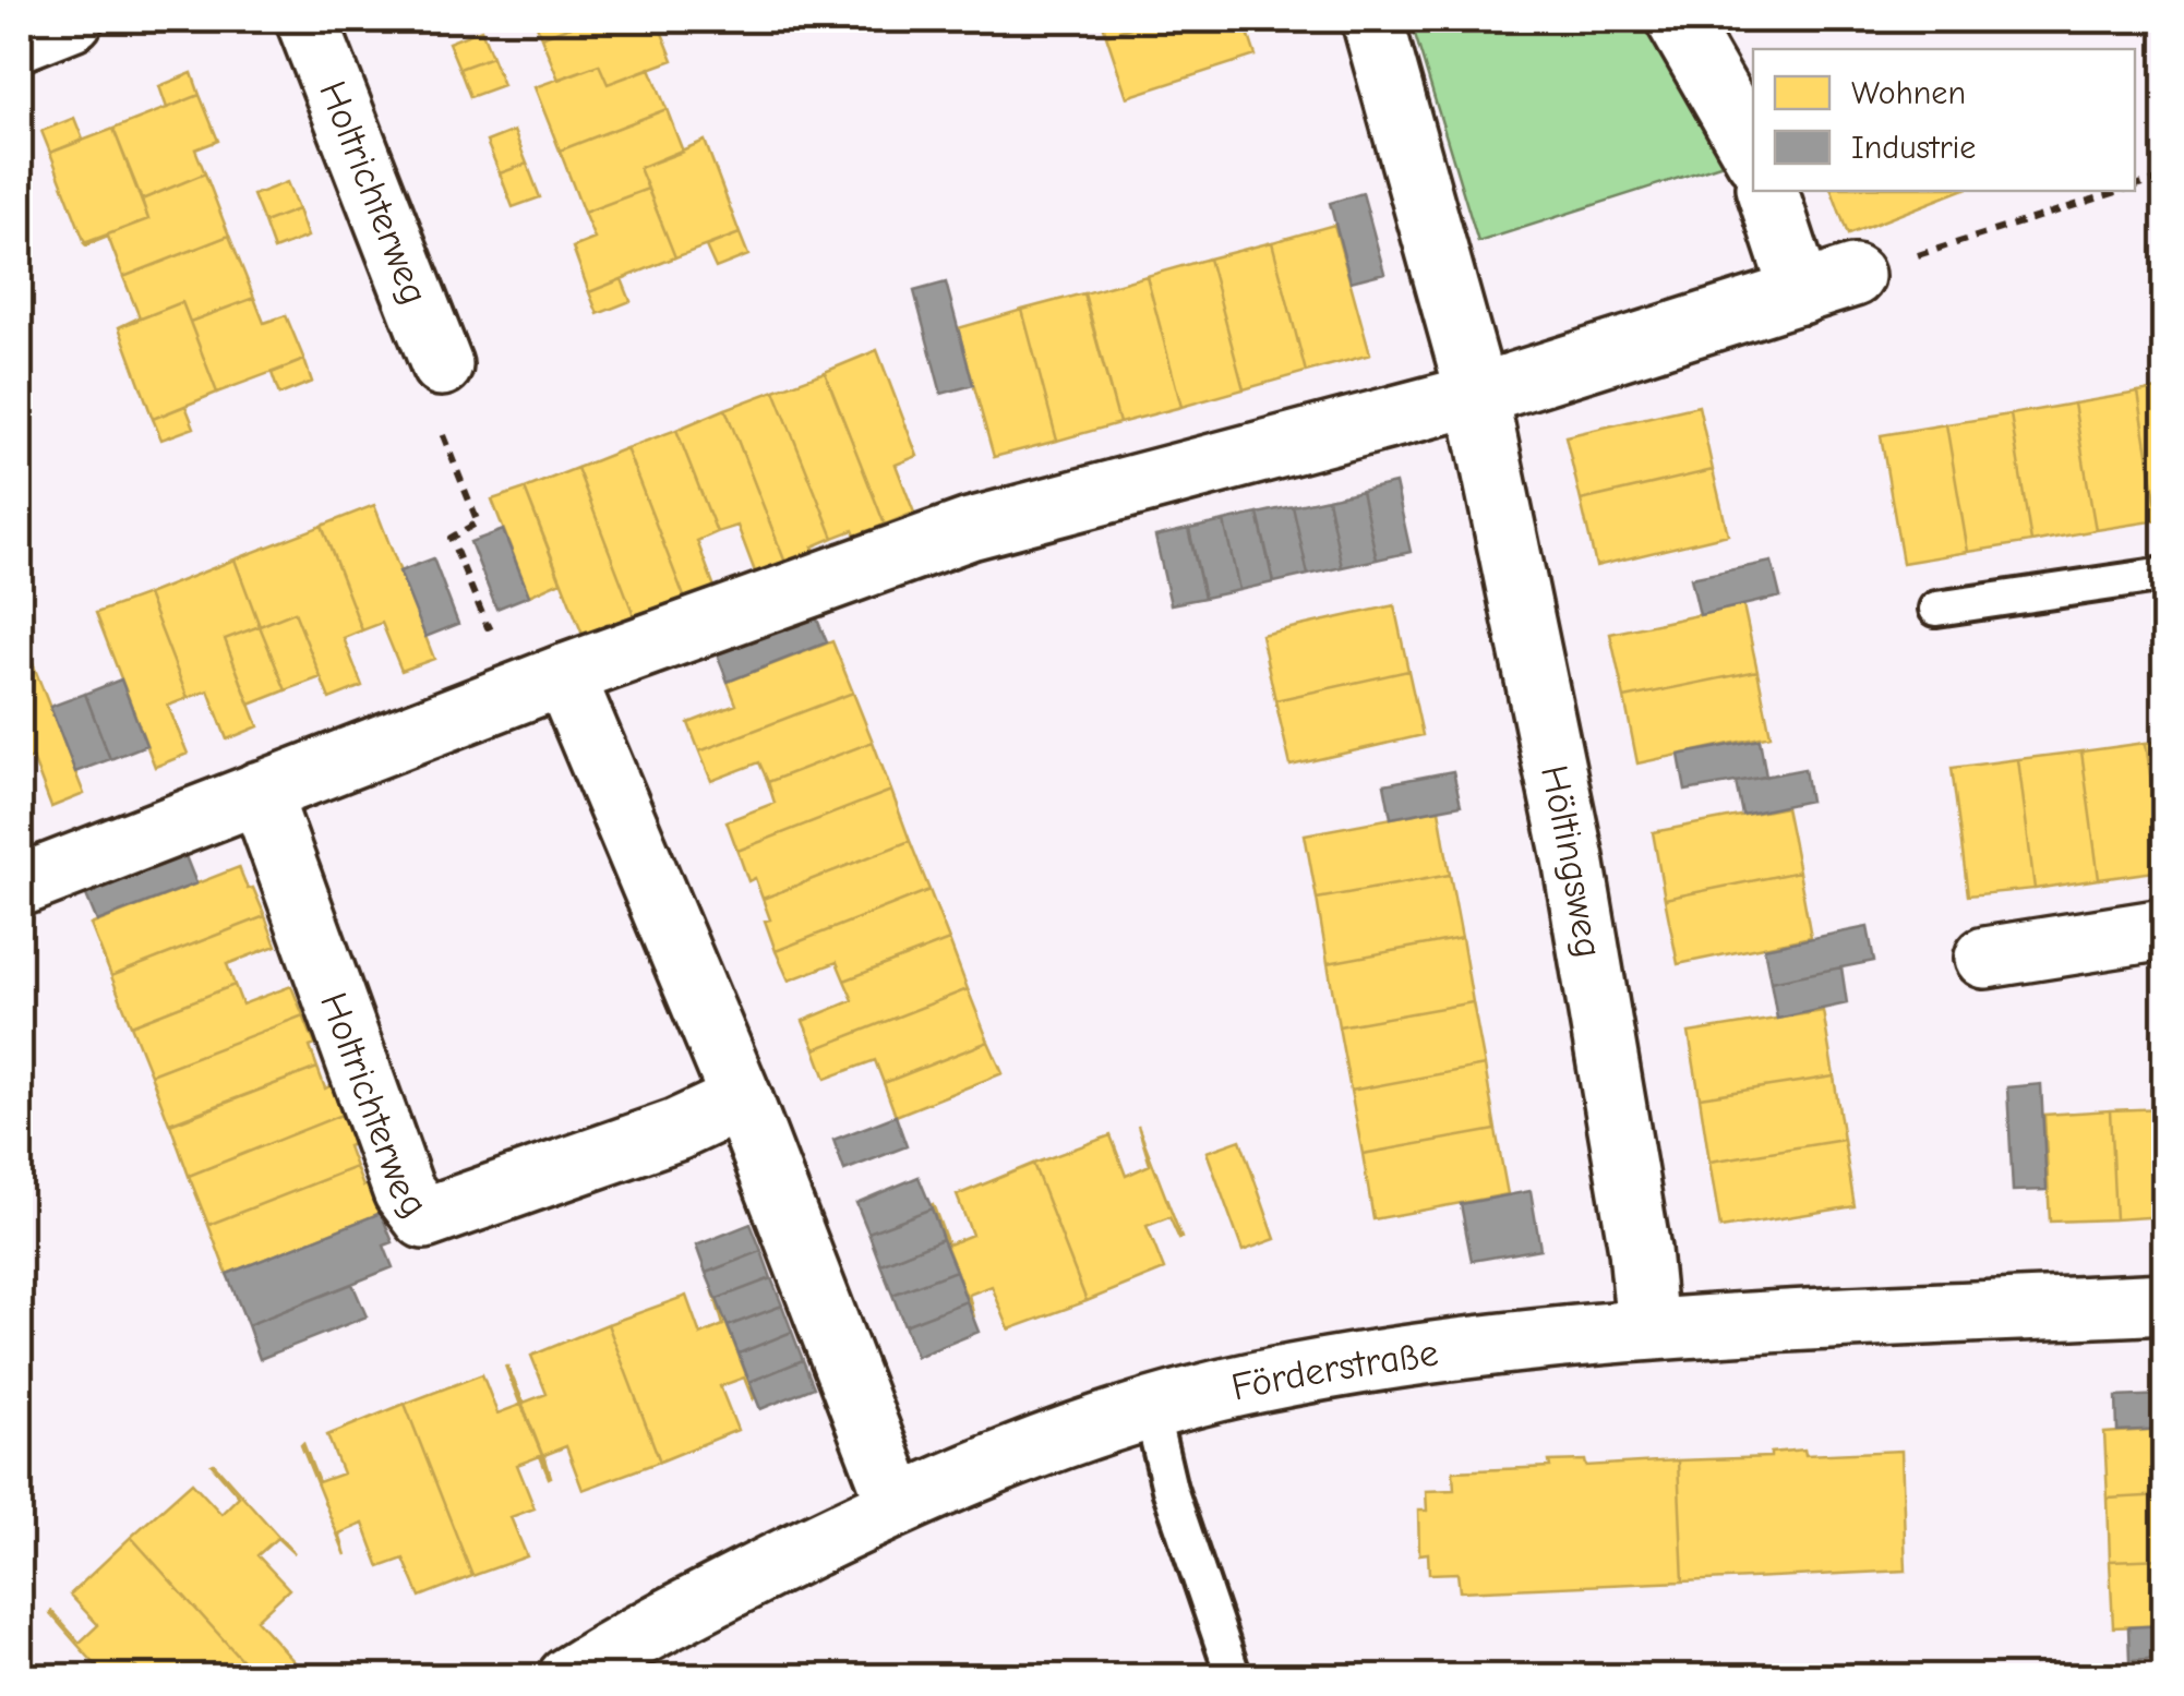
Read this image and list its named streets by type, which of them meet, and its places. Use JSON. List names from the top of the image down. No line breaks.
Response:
{"streets":{"street":["Holtrichterweg","Höltingsweg","Förderstraße"]},"crossings":[["Höltingsweg","Förderstraße"]],"legend":["Wohnen","Industrie"]}
